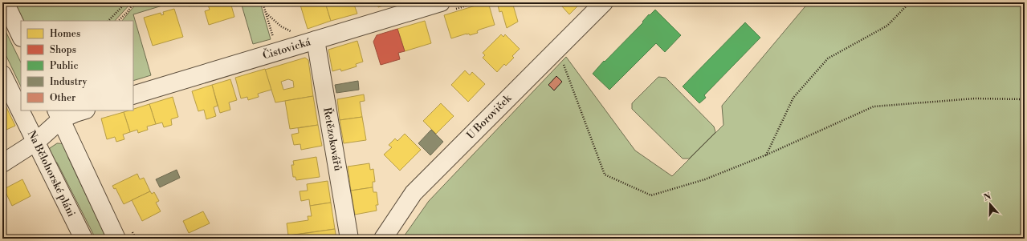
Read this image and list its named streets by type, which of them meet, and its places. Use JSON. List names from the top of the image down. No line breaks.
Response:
{"streets":{"street":["Čistovická","U Boroviček","Řetězokovářů","Na Bělohorské pláni"]},"crossings":[["Čistovická","Řetězokovářů"]],"legend":["Homes","Shops","Public","Industry","Other"],"north":"top"}
